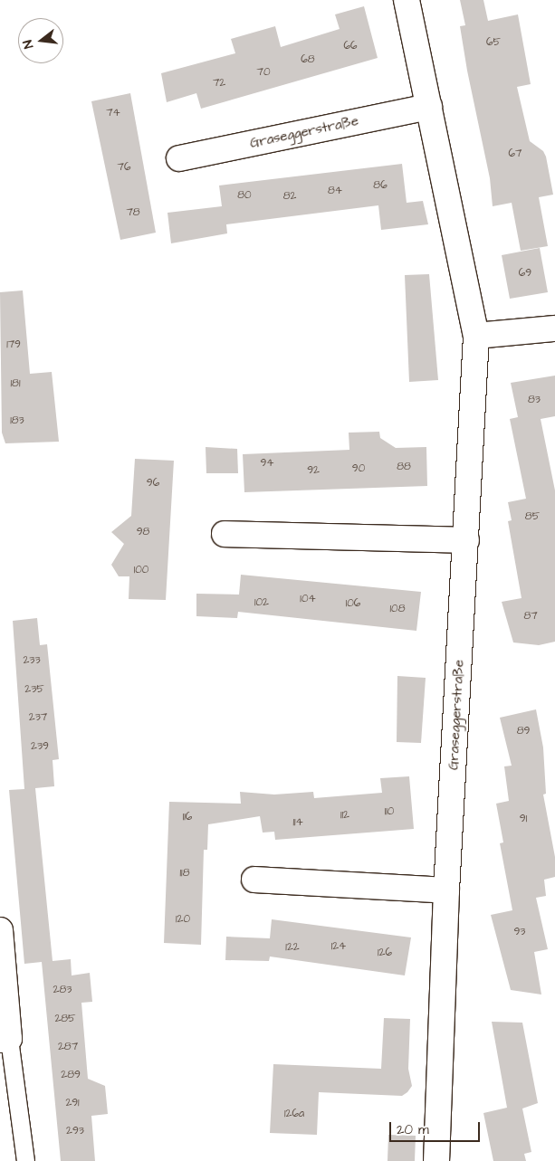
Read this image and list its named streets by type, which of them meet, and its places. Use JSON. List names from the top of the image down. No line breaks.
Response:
{"streets":{"street":["Graseggerstraße"]},"house_numbers":["65","66","68","70","72","74","67","76","86","84","80","82","78","69","179","181","83","183","94","88","90","92","96","85","98","100","104","102","106","108","87","233","235","237","89","239","110","112","116","91","114","118","120","93","124","122","126","283","285","287","289","291","126a","293"],"scale_bar":"20 m","north":"left"}
